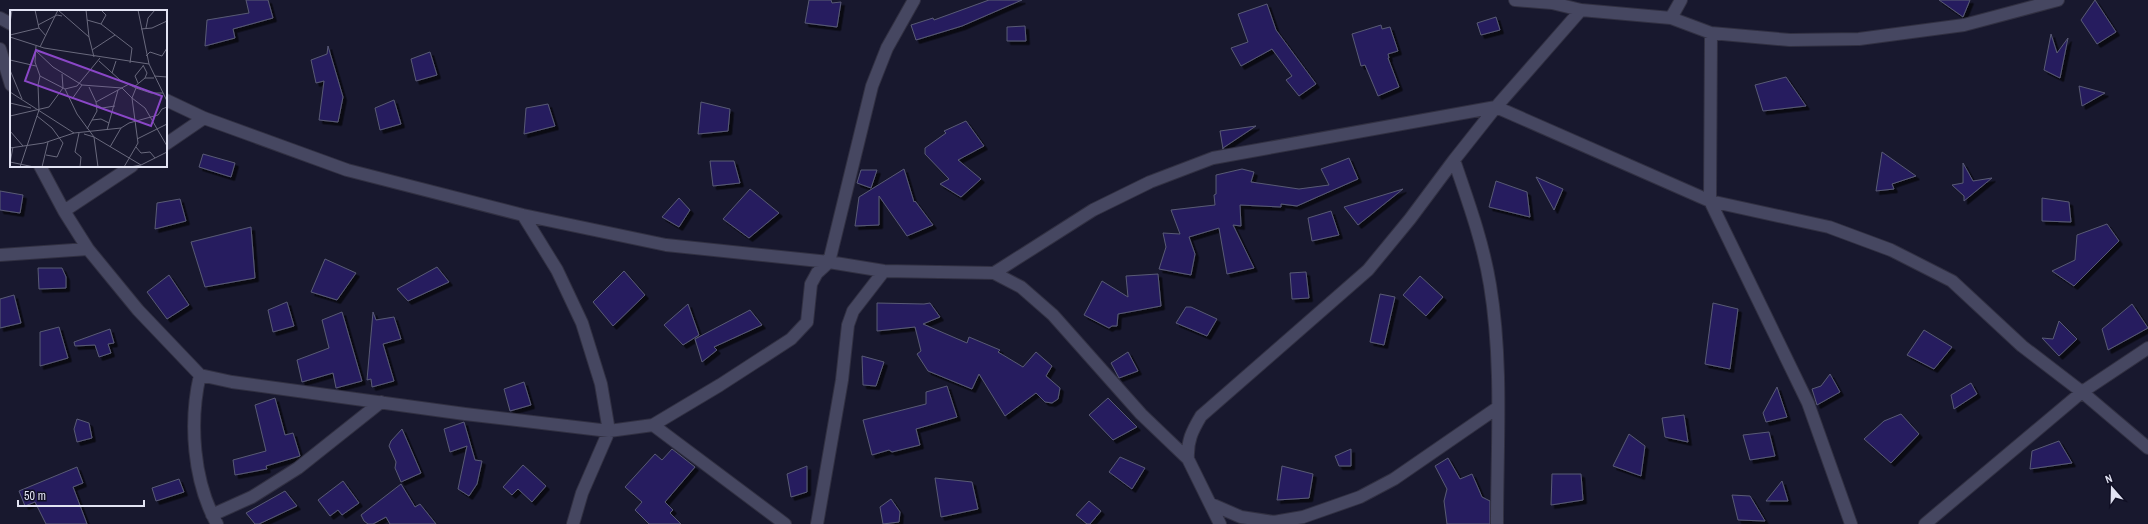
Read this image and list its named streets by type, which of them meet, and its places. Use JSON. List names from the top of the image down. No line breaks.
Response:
{"scale_bar":"50 m","north":"top"}
